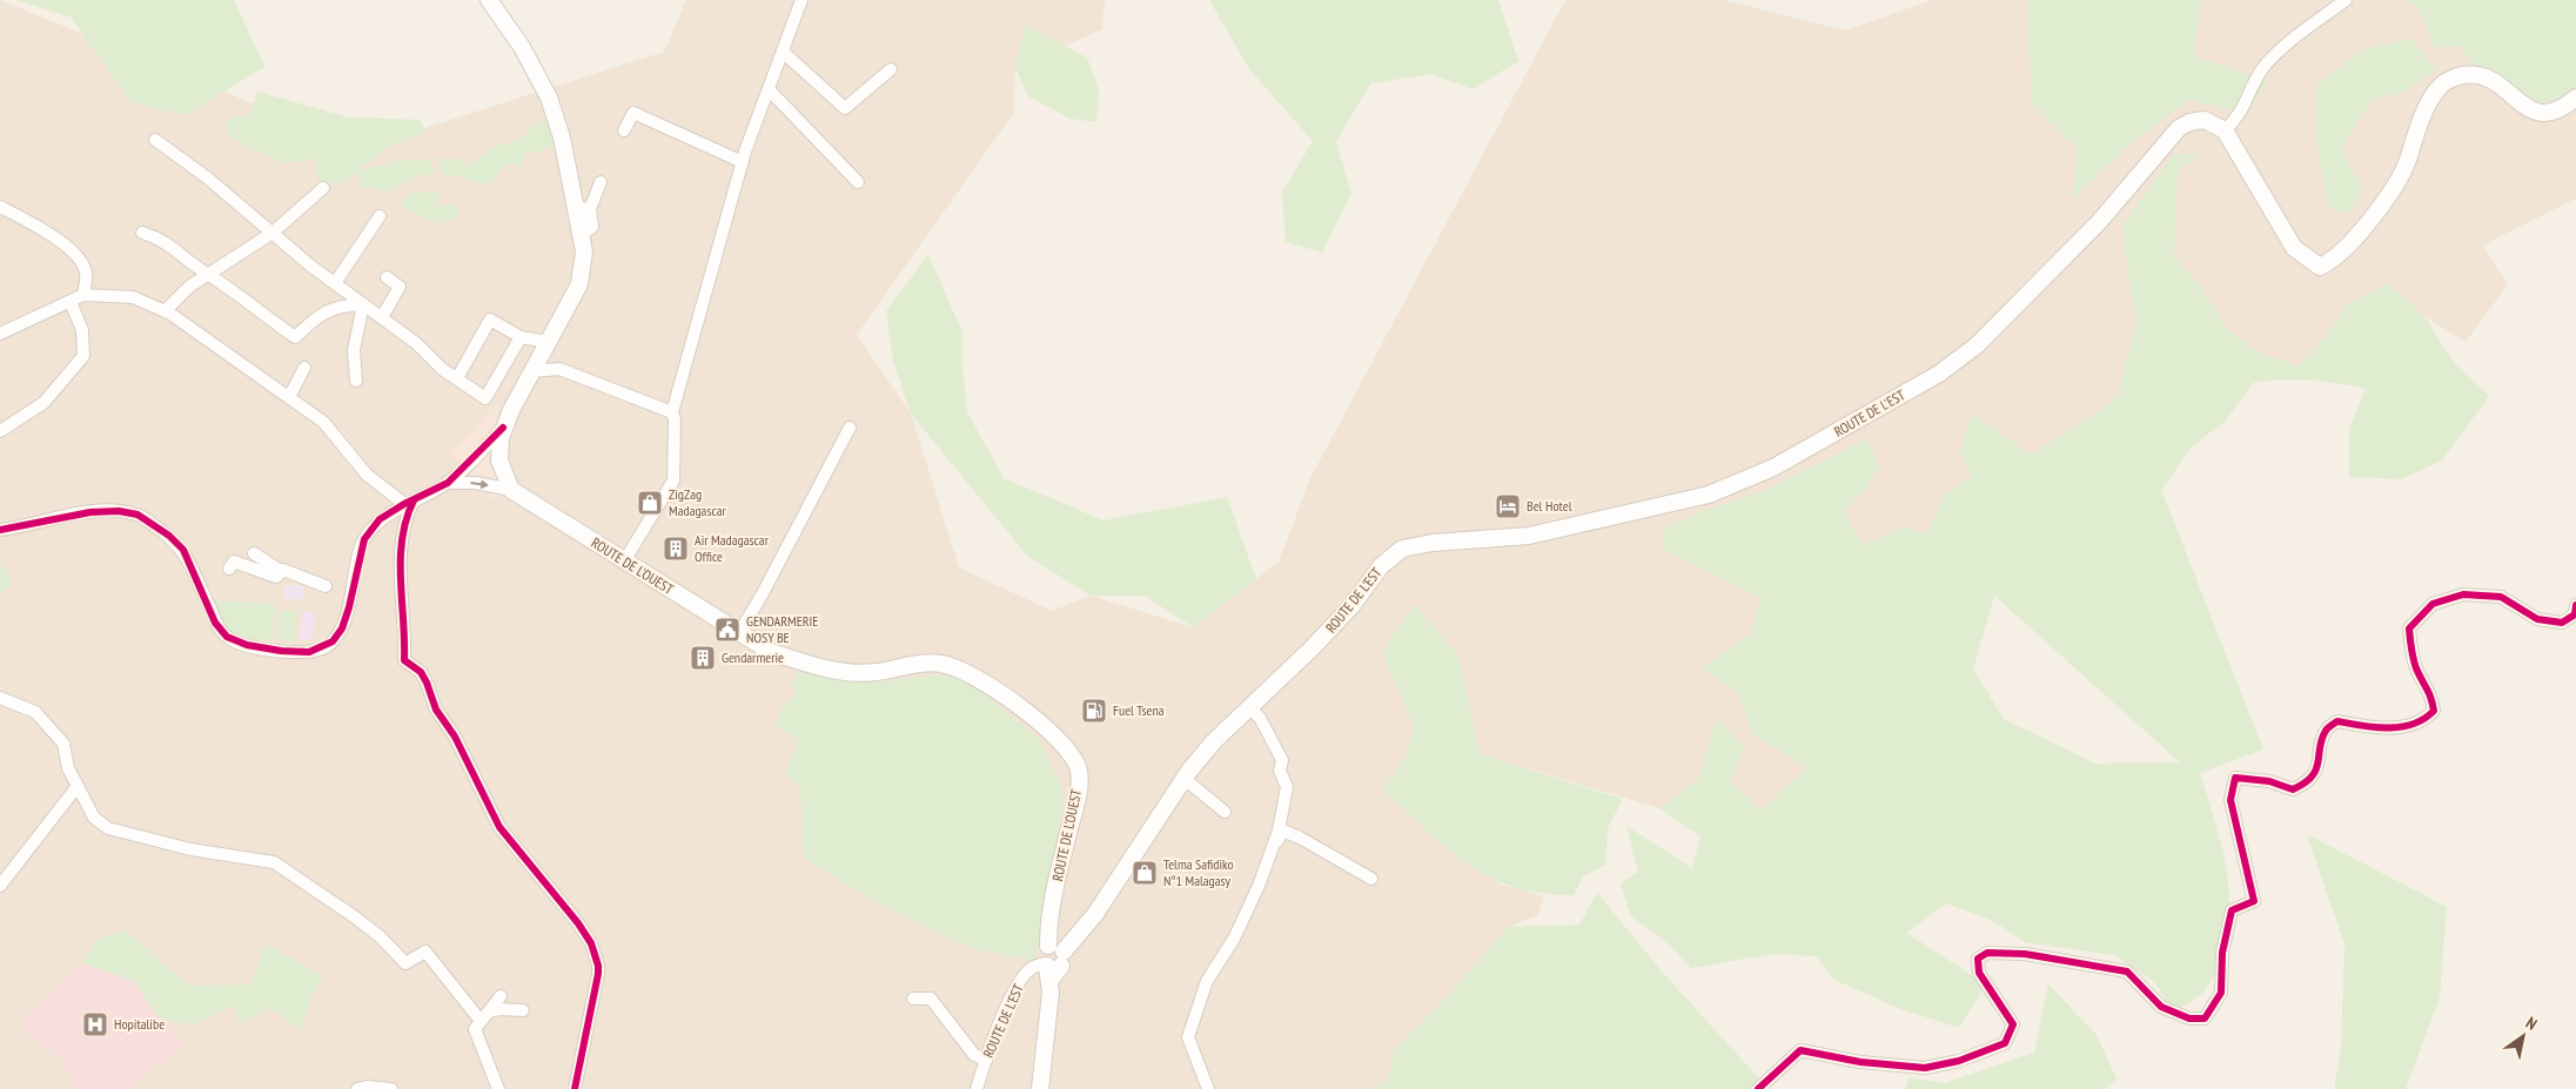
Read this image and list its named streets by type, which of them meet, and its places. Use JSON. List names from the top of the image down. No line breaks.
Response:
{"streets":{"main road":["ROUTE DE L'EST","ROUTE DE L'OUEST"]},"crossings":[["ROUTE DE L'EST","ROUTE DE L'OUEST"]],"places":{"shop":["ZigZag Madagascar","Telma Safidiko N°1 Malagasy"],"hotel":["Bel Hotel"],"building":["Air Madagascar Office","Gendarmerie"],"public building":["GENDARMERIE NOSY BE"],"fuel station":["Fuel Tsena"],"hospital":["Hopitalibe"]},"north":"top right"}
